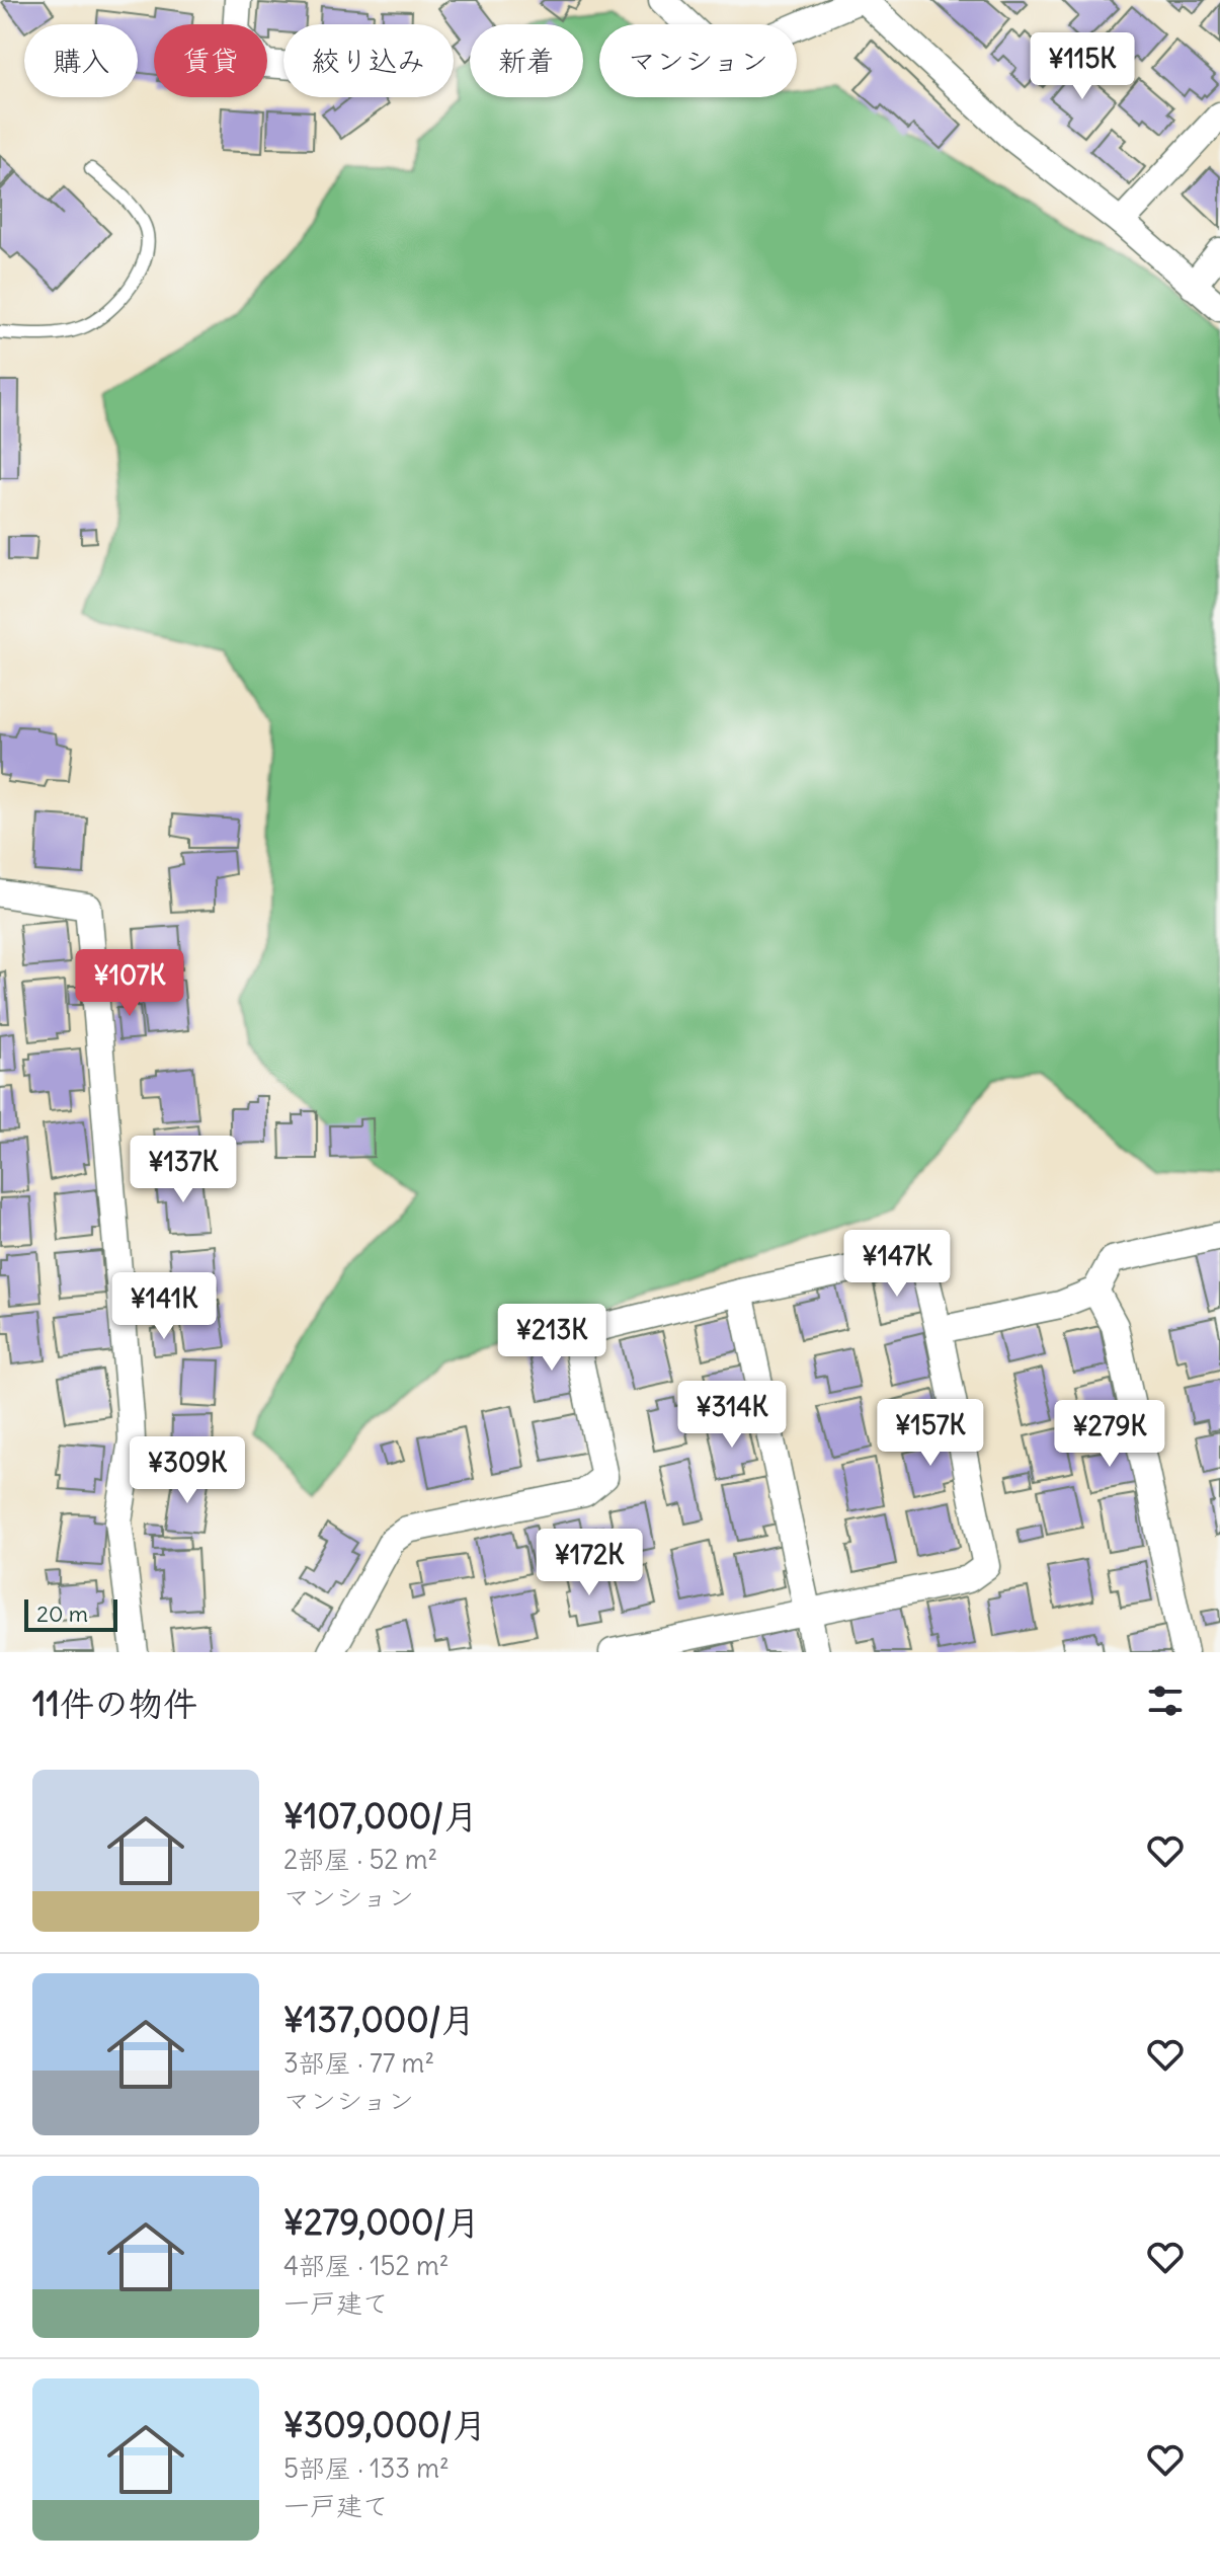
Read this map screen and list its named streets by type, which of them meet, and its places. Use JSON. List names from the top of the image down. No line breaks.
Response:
{"scale_bar":"20 m","page":{"chip":["購入","賃貸","絞り込み","新着","マンション"],"price":["¥115K","¥107K","¥137K","¥147K","¥141K","¥213K","¥314K","¥157K","¥279K","¥309K","¥172K"],"scale":"20 m","heading":"11件の物件","list":[{"name":"¥107,000/月","note":"2部屋 · 52 m² · マンション"},{"name":"¥137,000/月","note":"3部屋 · 77 m² · マンション"},{"name":"¥279,000/月","note":"4部屋 · 152 m² · 一戸建て"},{"name":"¥309,000/月","note":"5部屋 · 133 m² · 一戸建て"}]}}
